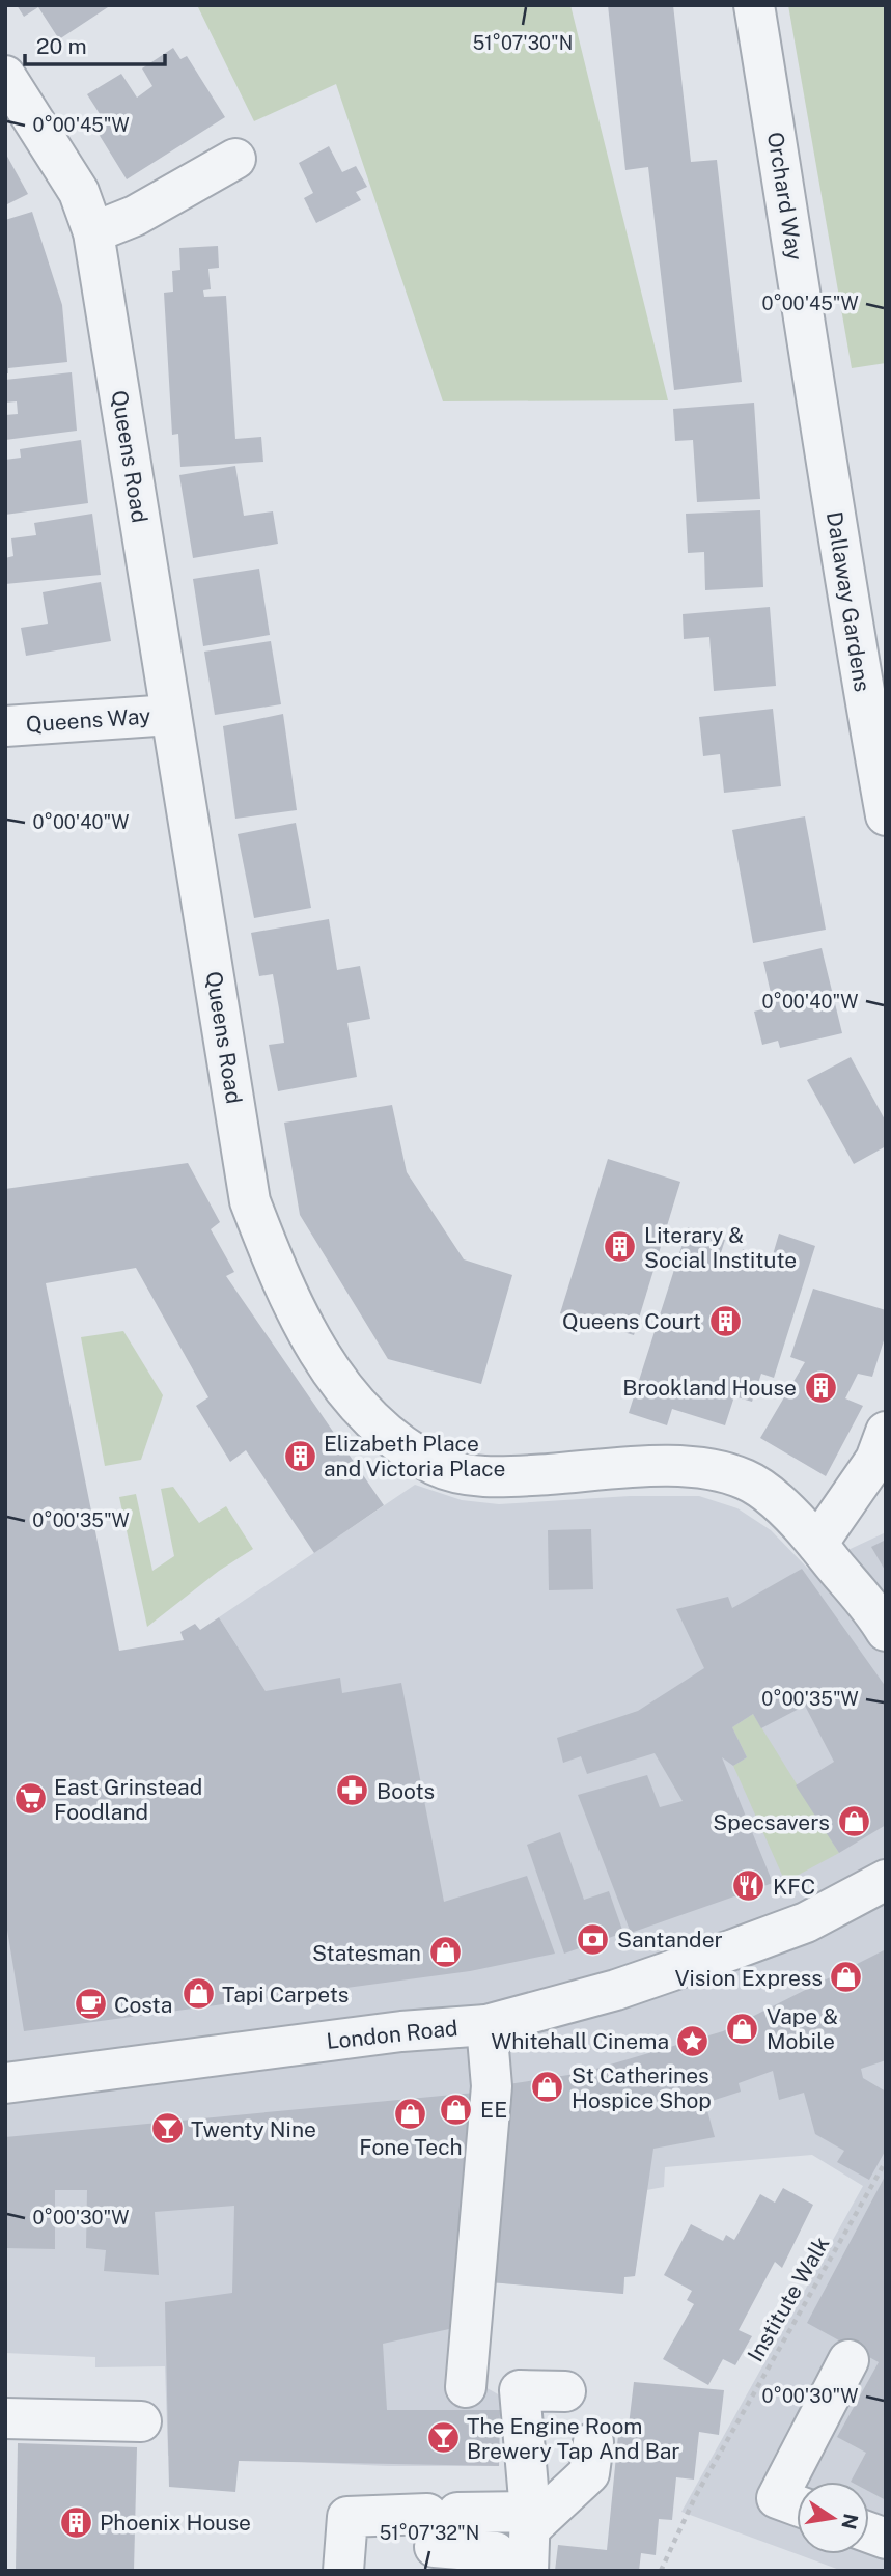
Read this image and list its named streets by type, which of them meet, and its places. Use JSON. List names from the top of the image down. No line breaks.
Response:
{"streets":{"street":["Orchard Way","Queens Road","Dallaway Gardens","Queens Way","London Road"],"path":["Institute Walk"]},"crossings":[["Orchard Way","Dallaway Gardens"],["Queens Road","Queens Way"]],"places":{"building":["Literary & Social Institute","Queens Court","Brookland House","Elizabeth Place and Victoria Place","Phoenix House"],"pharmacy":["Boots"],"supermarket":["East Grinstead Foodland"],"shop":["Specsavers","Statesman","Vision Express","Tapi Carpets","Vape & Mobile","St Catherines Hospice Shop","EE","Fone Tech"],"restaurant":["KFC"],"bank":["Santander"],"cafe":["Costa"],"place":["Whitehall Cinema"],"bar":["Twenty Nine","The Engine Room Brewery Tap And Bar"]},"scale_bar":"20 m","north":"right","coordinates":["51°07'30\"N","0°00'45\"W","0°00'40\"W","0°00'35\"W","0°00'30\"W","51°07'32\"N"]}
